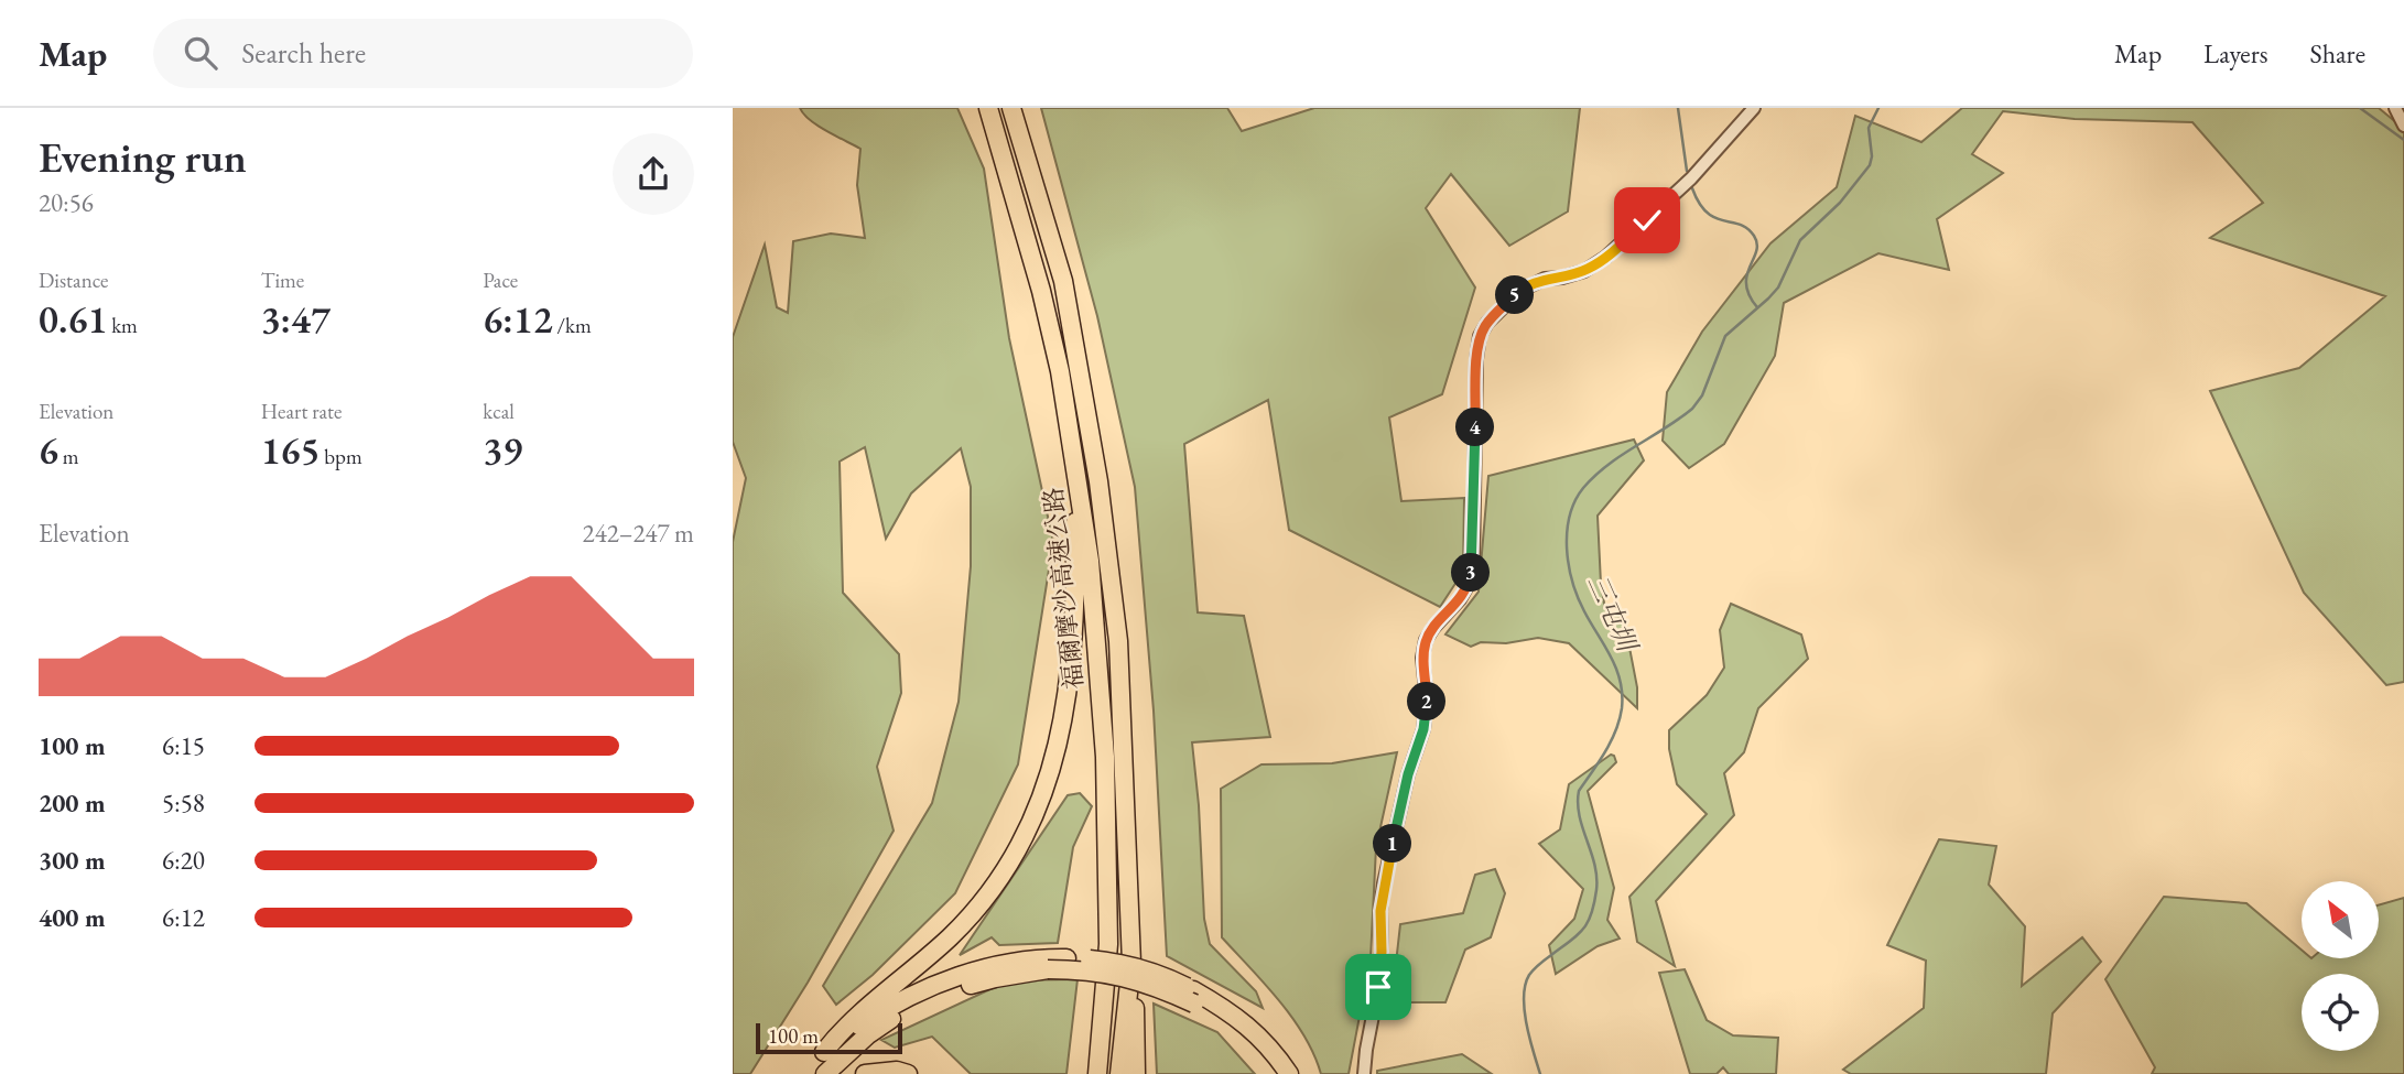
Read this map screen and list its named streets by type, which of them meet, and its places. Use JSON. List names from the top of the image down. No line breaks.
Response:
{"streets":{"highway":["福爾摩沙高速公路"]},"water":["三屯圳"],"scale_bar":"100 m","north":"top left","page":{"header":"Map","search":"Search here","nav":["Map","Layers","Share"],"heading":["Evening run","20:56"],"stats":[["Distance","0.61 km"],["Time","3:47"],["Pace","6:12 /km"],["Elevation","6 m"],["Heart rate","165 bpm"],["kcal","39"]],"pins":["5","4","3","2","1"],"chart":["Elevation","242–247 m"],"list":[{"name":"100 m","note":"6:15"},{"name":"200 m","note":"5:58"},{"name":"300 m","note":"6:20"},{"name":"400 m","note":"6:12"}],"scale":"100 m"}}
